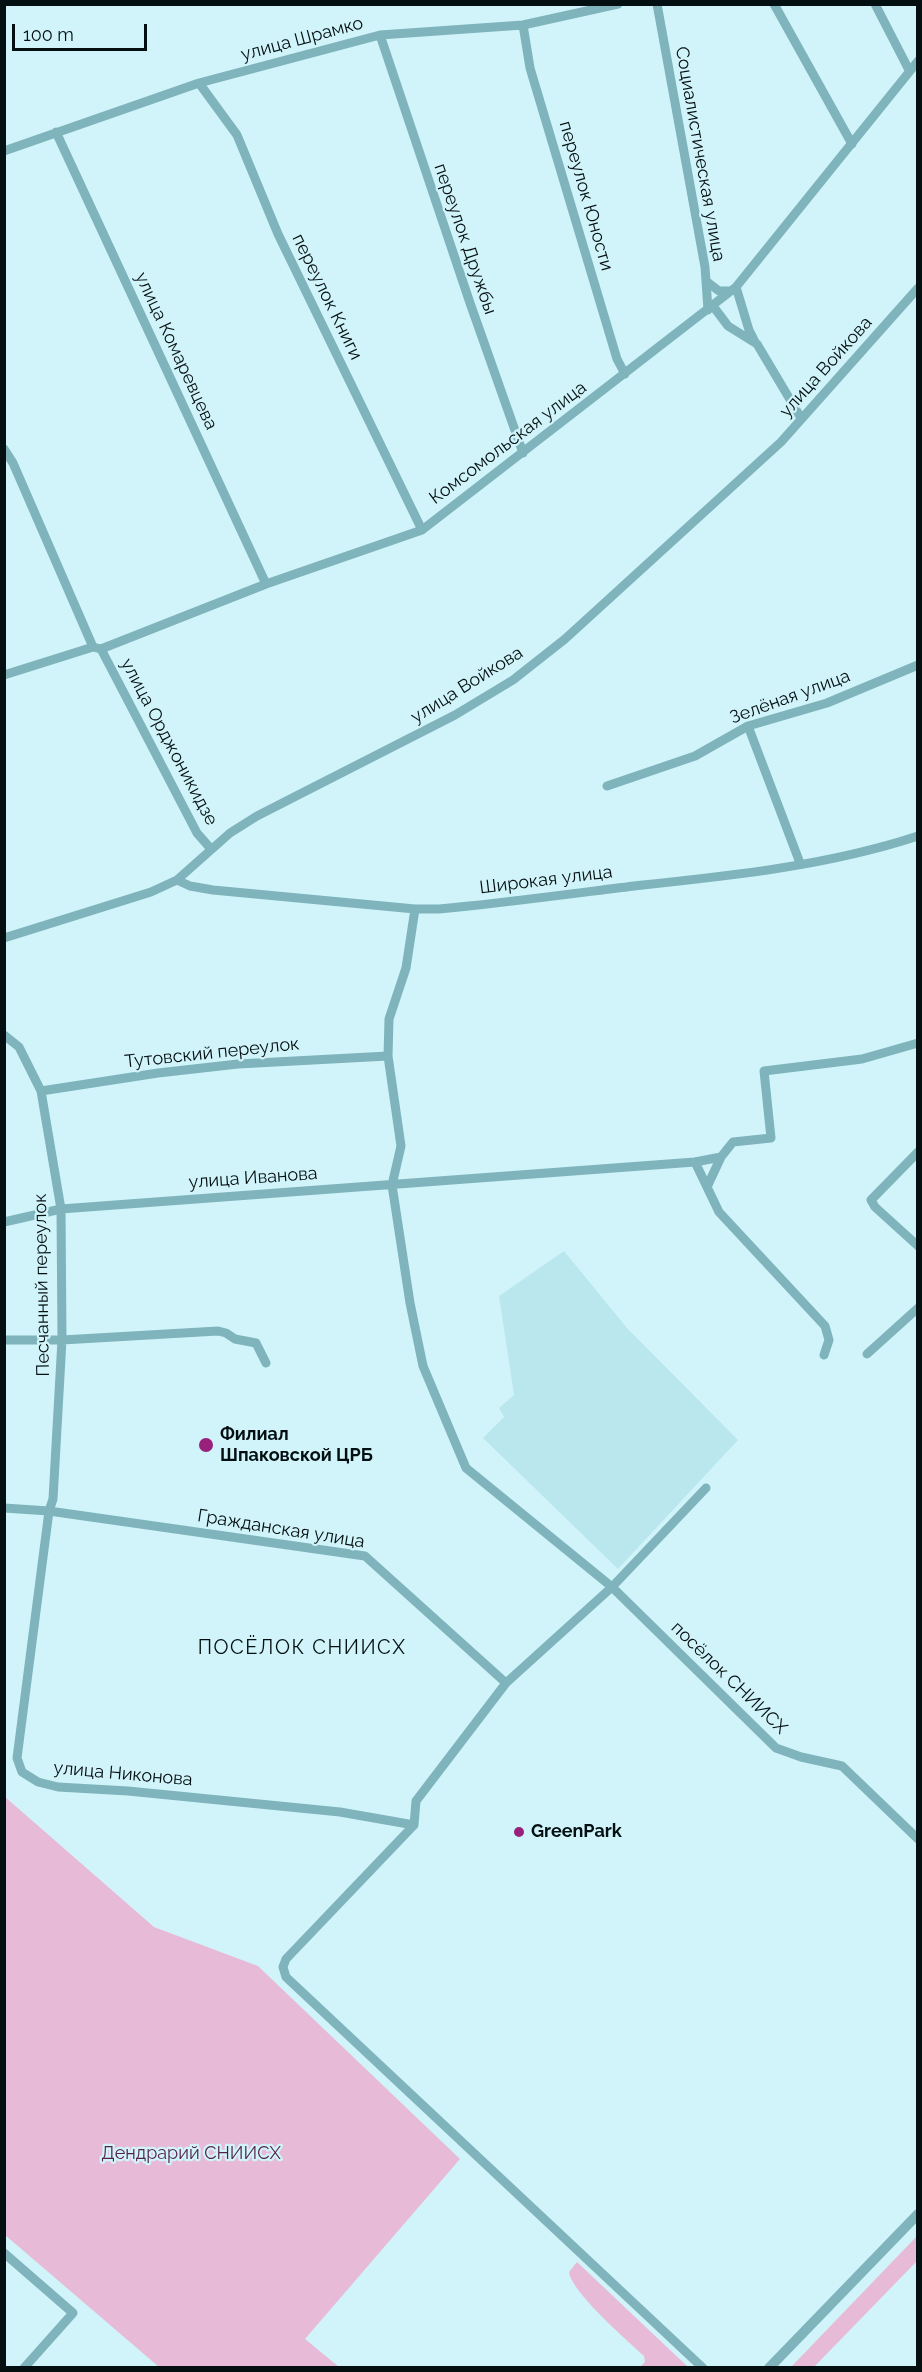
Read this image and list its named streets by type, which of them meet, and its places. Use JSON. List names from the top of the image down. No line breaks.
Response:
{"streets":{"street":["улица Шрамко","Социалистическая улица","переулок Юности","переулок Дружбы","переулок Книги","улица Комаревцева","улица Войкова","Комсомольская улица","Зелёная улица","улица Орджоникидзе","Широкая улица","Тутовский переулок","улица Иванова","Песчанный переулок","Гражданская улица","посёлок СНИИСХ","улица Никонова"]},"crossings":[["улица Шрамко","переулок Юности"],["улица Шрамко","переулок Дружбы"],["улица Шрамко","переулок Книги"],["улица Шрамко","улица Комаревцева"],["Социалистическая улица","Комсомольская улица"],["переулок Юности","Комсомольская улица"],["переулок Дружбы","Комсомольская улица"],["переулок Книги","Комсомольская улица"],["улица Комаревцева","Комсомольская улица"],["улица Войкова","улица Орджоникидзе"],["улица Войкова","Широкая улица"],["Комсомольская улица","улица Орджоникидзе"],["Тутовский переулок","Песчанный переулок"],["улица Иванова","Песчанный переулок"],["улица Иванова","посёлок СНИИСХ"],["Песчанный переулок","Гражданская улица"],["Песчанный переулок","улица Никонова"],["Гражданская улица","улица Никонова"]],"districts":["ПОСЁЛОК СНИИСХ"],"parks":["Дендрарий СНИИСХ"],"places":["Филиал Шпаковской ЦРБ","GreenPark"],"scale_bar":"100 m"}
